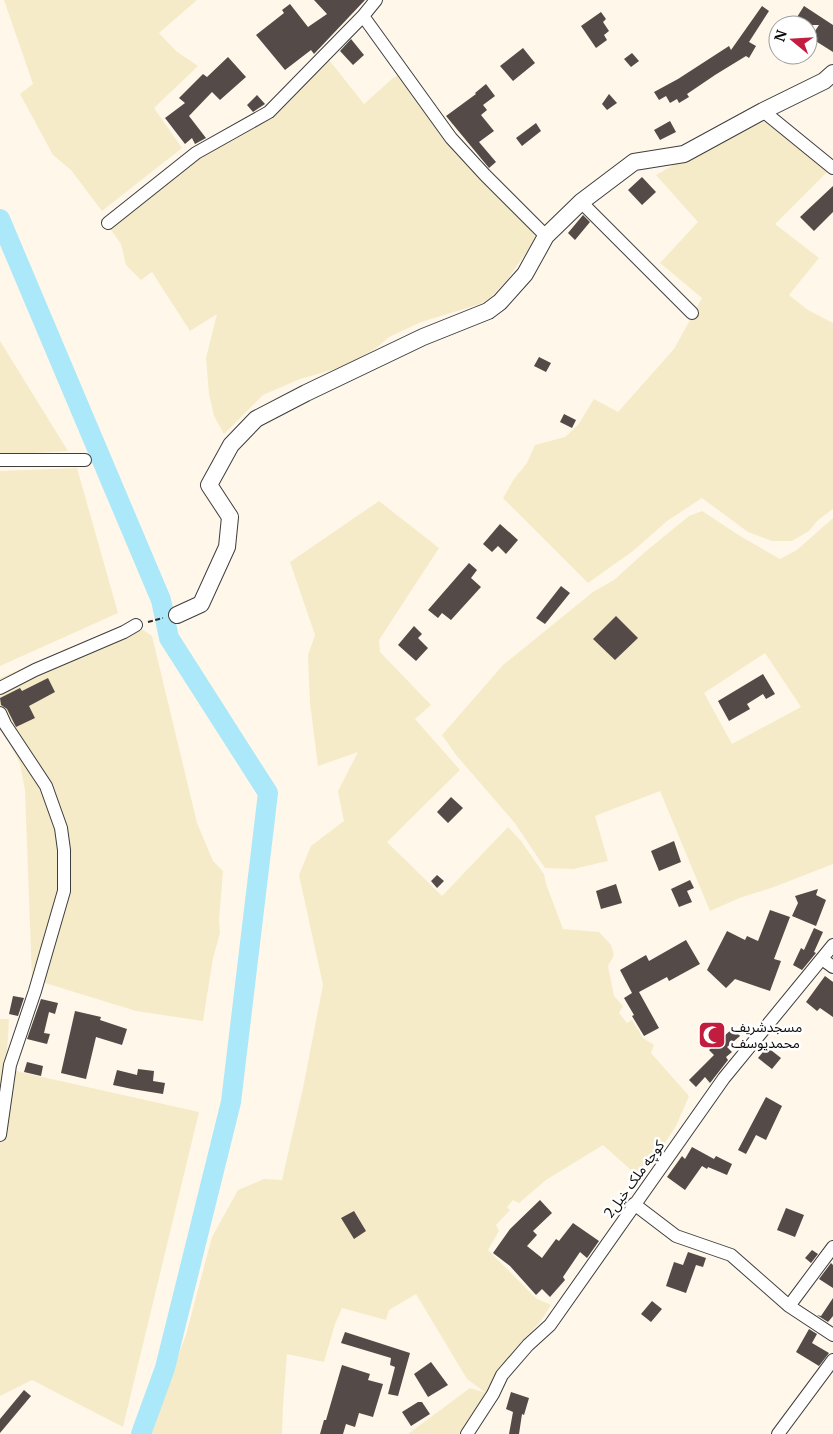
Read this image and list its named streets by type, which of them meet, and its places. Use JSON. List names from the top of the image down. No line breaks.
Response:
{"streets":{"street":["کوچه ملک خیل2"]},"places":{"mosque":["مسجدشریف محمدیوسف"]},"north":"left"}
